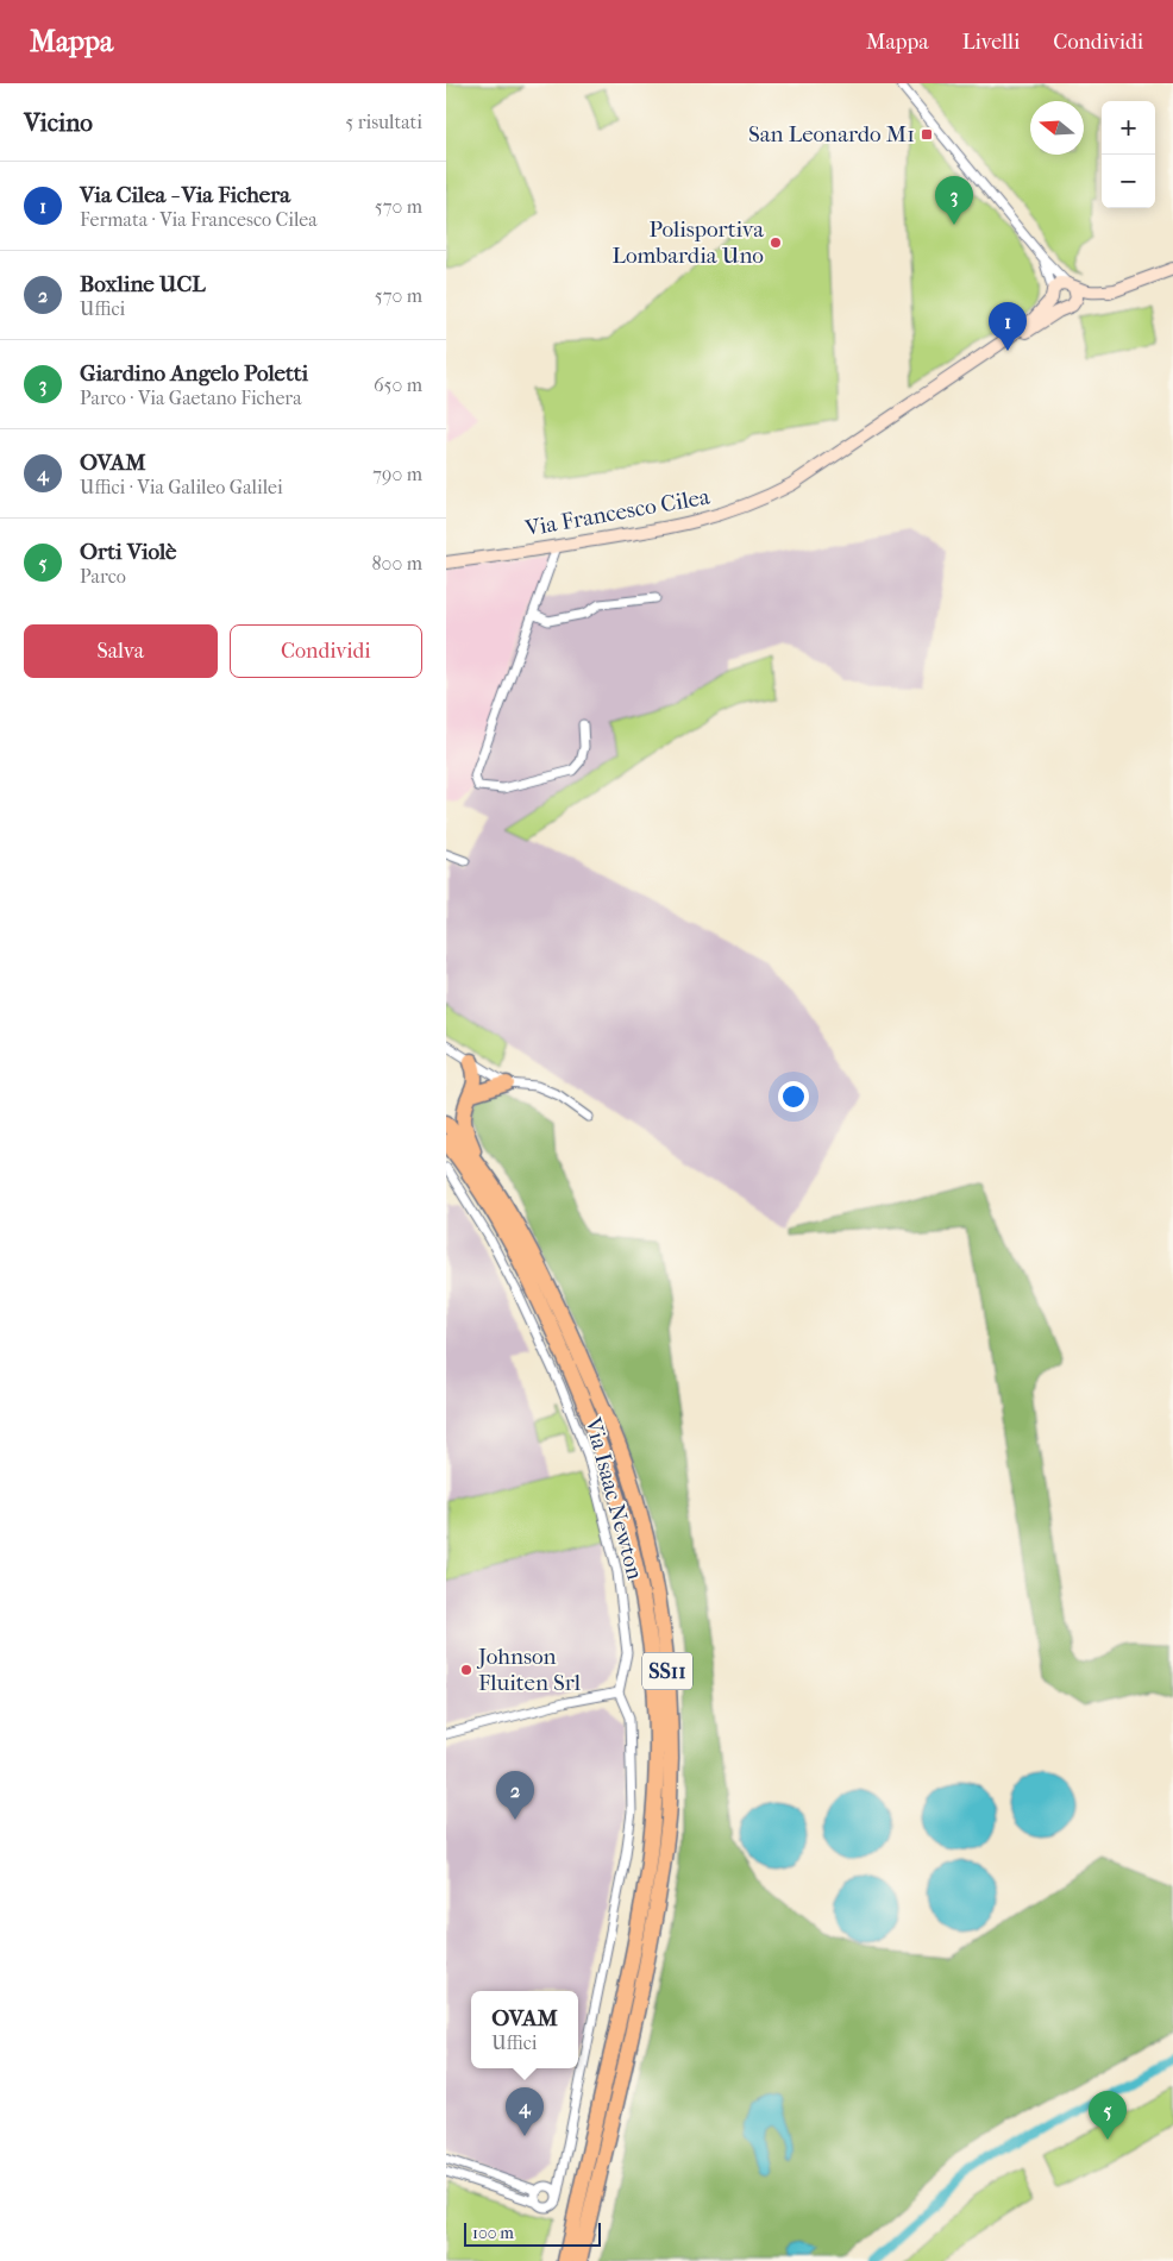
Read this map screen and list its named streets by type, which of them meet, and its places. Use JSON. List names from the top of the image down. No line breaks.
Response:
{"streets":{"highway":["SS11"],"street":["Via Francesco Cilea","Via Isaac Newton"]},"places":{"transit":["San Leonardo M1"],"other":["Polisportiva Lombardia Uno","Johnson Fluiten Srl"]},"scale_bar":"100 m","north":"left","page":{"header":"Mappa","nav":["Mappa","Livelli","Condividi"],"heading":["Vicino","5 risultati"],"map_buttons":["+","−"],"list":[{"mark":"1","name":"Via Cilea - Via Fichera","note":"Fermata · Via Francesco Cilea","value":"570 m"},{"mark":"2","name":"Boxline UCL","note":"Uffici","value":"570 m"},{"mark":"3","name":"Giardino Angelo Poletti","note":"Parco · Via Gaetano Fichera","value":"650 m"},{"mark":"4","name":"OVAM","note":"Uffici · Via Galileo Galilei","value":"790 m"},{"mark":"5","name":"Orti Violè","note":"Parco","value":"800 m"}],"pins":["3","1","2","4","5"],"buttons":["Salva","Condividi"],"popup":["OVAM","Uffici"],"scale":"100 m"}}
